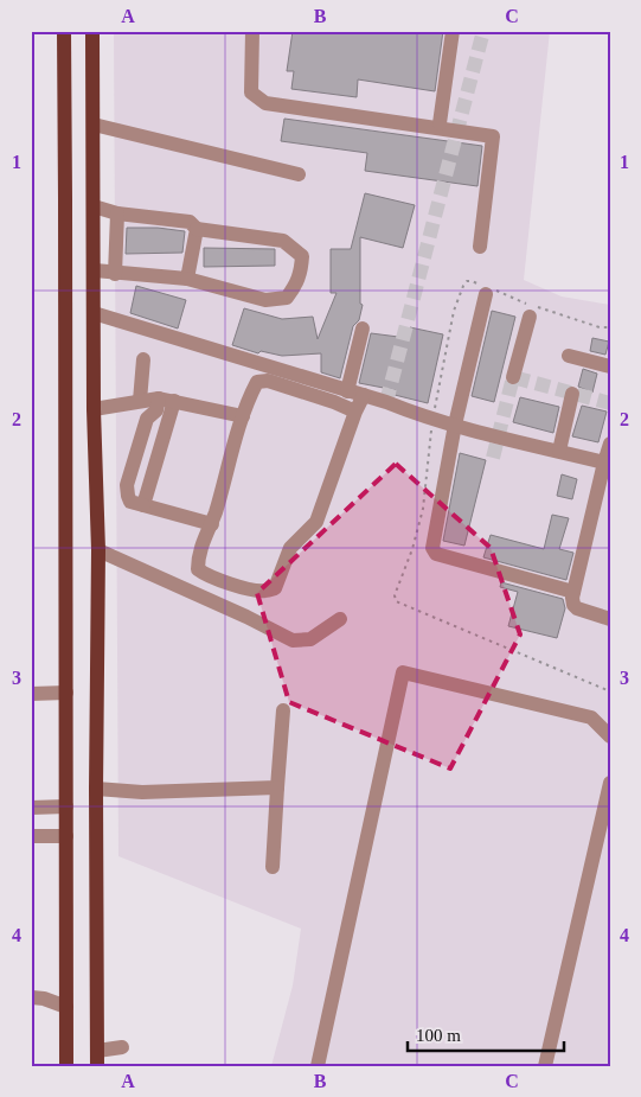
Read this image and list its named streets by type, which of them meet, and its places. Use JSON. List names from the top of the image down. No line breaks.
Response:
{"scale_bar":"100 m","grid":{"columns":["A","B","C"],"rows":["1","2","3","4"]}}
